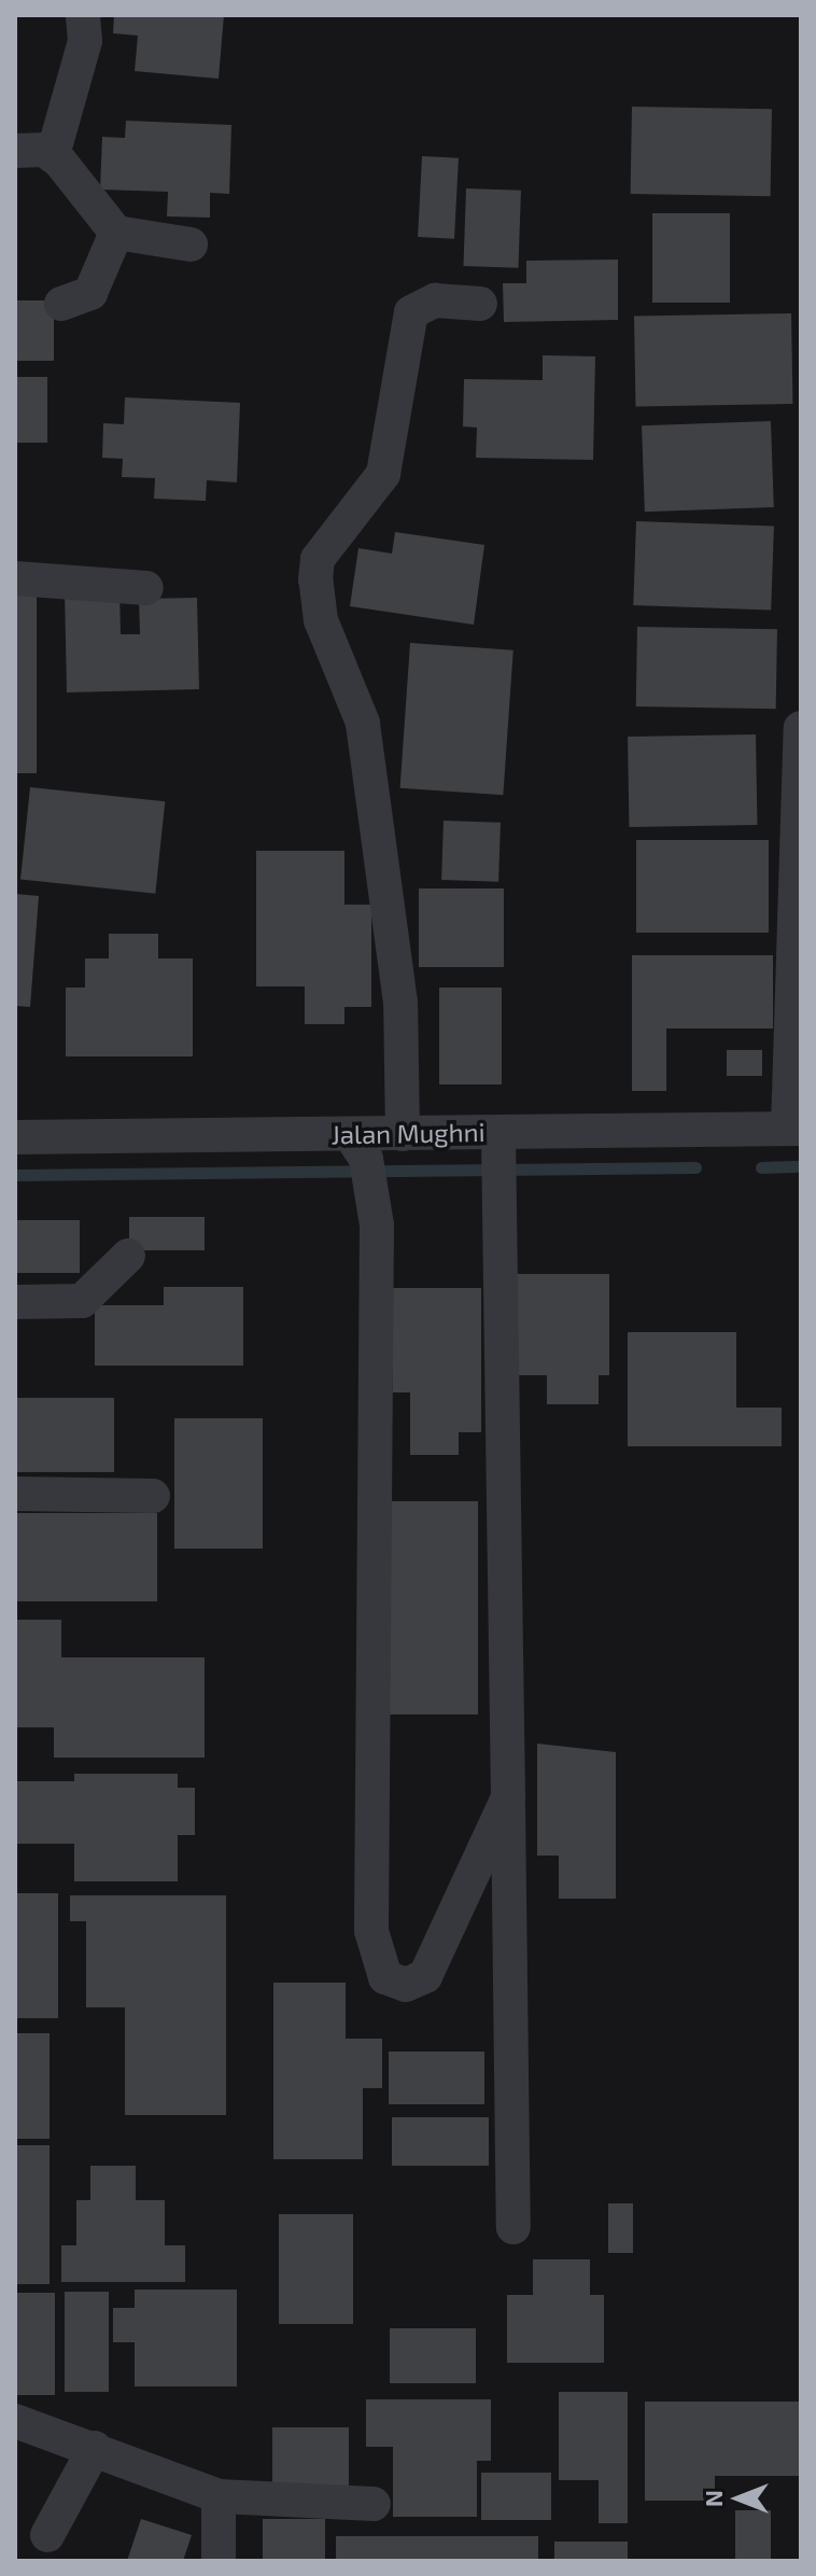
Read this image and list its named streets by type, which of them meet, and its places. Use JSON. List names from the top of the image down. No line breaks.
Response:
{"streets":{"street":["Jalan Mughni"]},"north":"left"}
